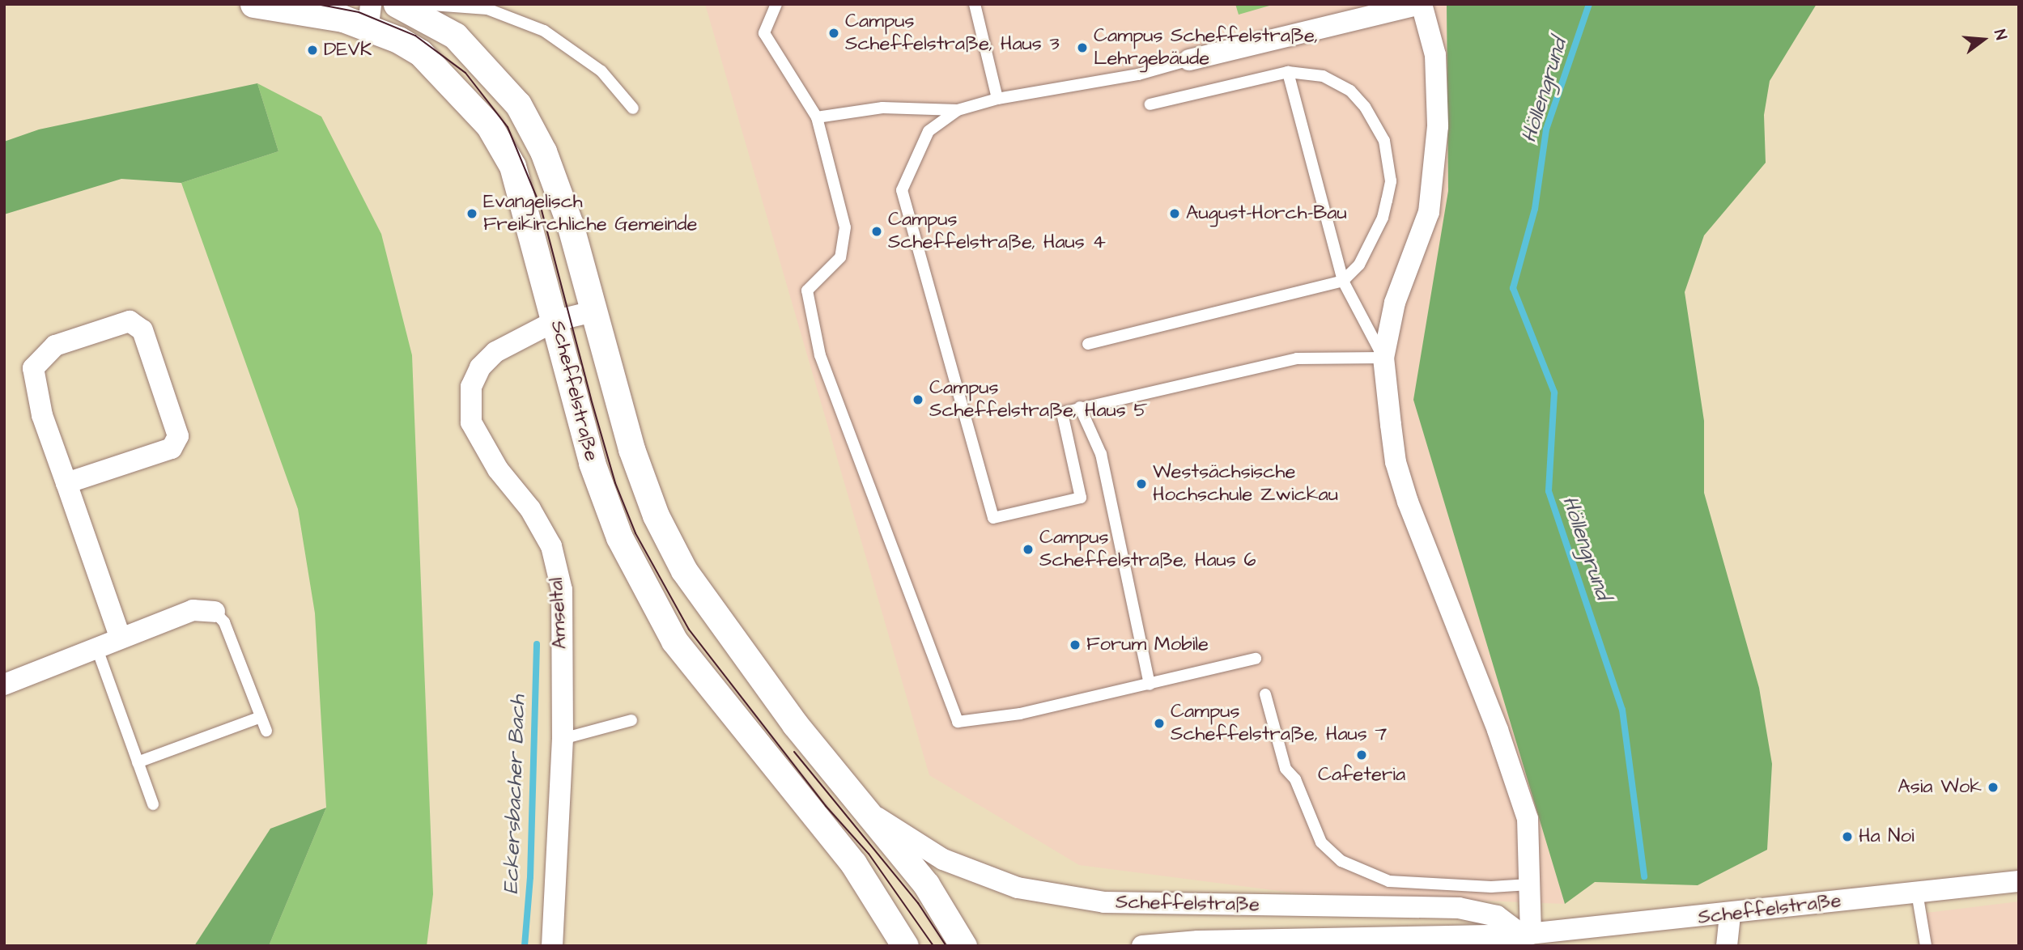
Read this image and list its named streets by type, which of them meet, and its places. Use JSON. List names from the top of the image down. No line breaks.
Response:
{"streets":{"street":["Scheffelstraße","Amseltal"]},"crossings":[["Scheffelstraße","Amseltal"]],"water":["Höllengrund","Eckersbacher Bach"],"places":["Campus Scheffelstraße, Haus 3","Campus Scheffelstraße, Lehrgebäude","DEVK","Evangelisch Freikirchliche Gemeinde","August-Horch-Bau","Campus Scheffelstraße, Haus 4","Campus Scheffelstraße, Haus 5","Westsächsische Hochschule Zwickau","Campus Scheffelstraße, Haus 6","Forum Mobile","Campus Scheffelstraße, Haus 7","Cafeteria","Asia Wok","Ha Noi"],"north":"right"}
